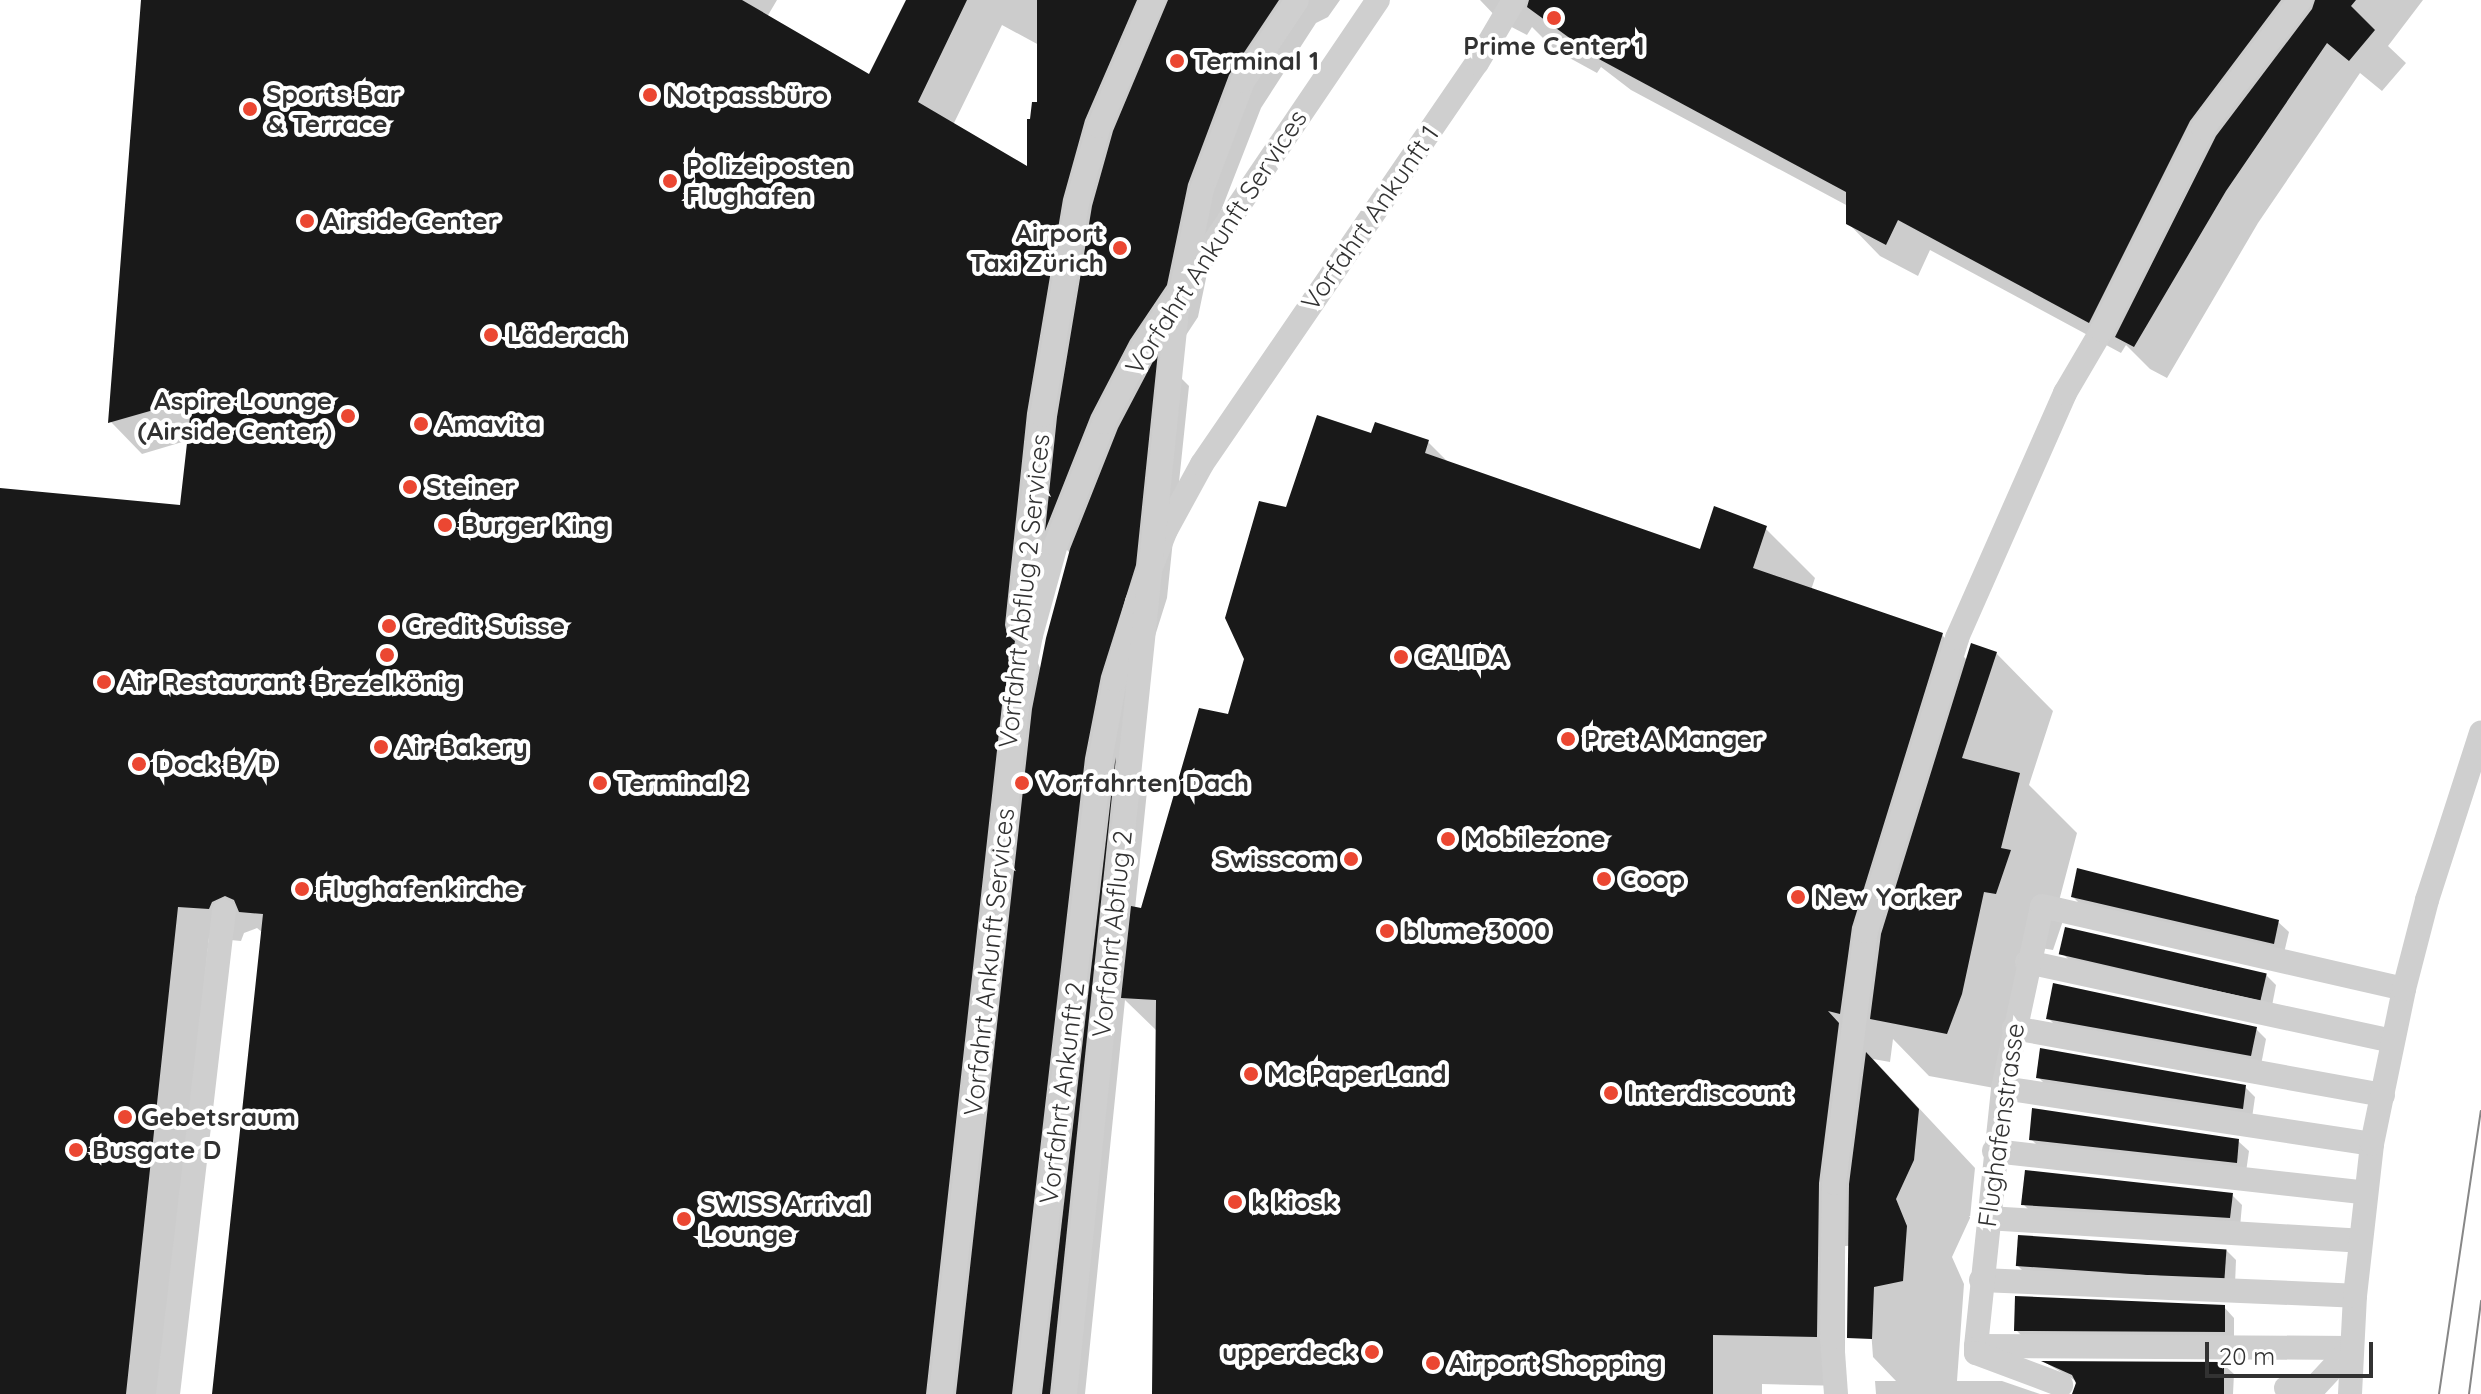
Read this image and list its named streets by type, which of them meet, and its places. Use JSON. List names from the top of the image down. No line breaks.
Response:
{"streets":{"lane":["Vorfahrt Ankunft 1","Vorfahrt Ankunft Services","Vorfahrt Abflug 2 Services","Vorfahrt Abflug 2","Vorfahrt Ankunft 2","Flughafenstrasse"]},"crossings":[["Vorfahrt Ankunft 1","Vorfahrt Ankunft 2"],["Vorfahrt Ankunft Services","Vorfahrt Abflug 2 Services"]],"places":["Prime Center 1","Terminal 1","Notpassbüro","Sports Bar & Terrace","Polizeiposten Flughafen","Airside Center","Airport Taxi Zürich","Läderach","Aspire Lounge (Airside Center)","Amavita","Steiner","Burger King","Credit Suisse","Brezelkönig","CALIDA","Air Restaurant","Pret A Manger","Air Bakery","Dock B/D","Terminal 2","Vorfahrten Dach","Mobilezone","Swisscom","Coop","Flughafenkirche","New Yorker","blume 3000","Mc PaperLand","Interdiscount","Gebetsraum","Busgate D","k kiosk","SWISS Arrival Lounge","upperdeck","Airport Shopping"],"scale_bar":"20 m"}
